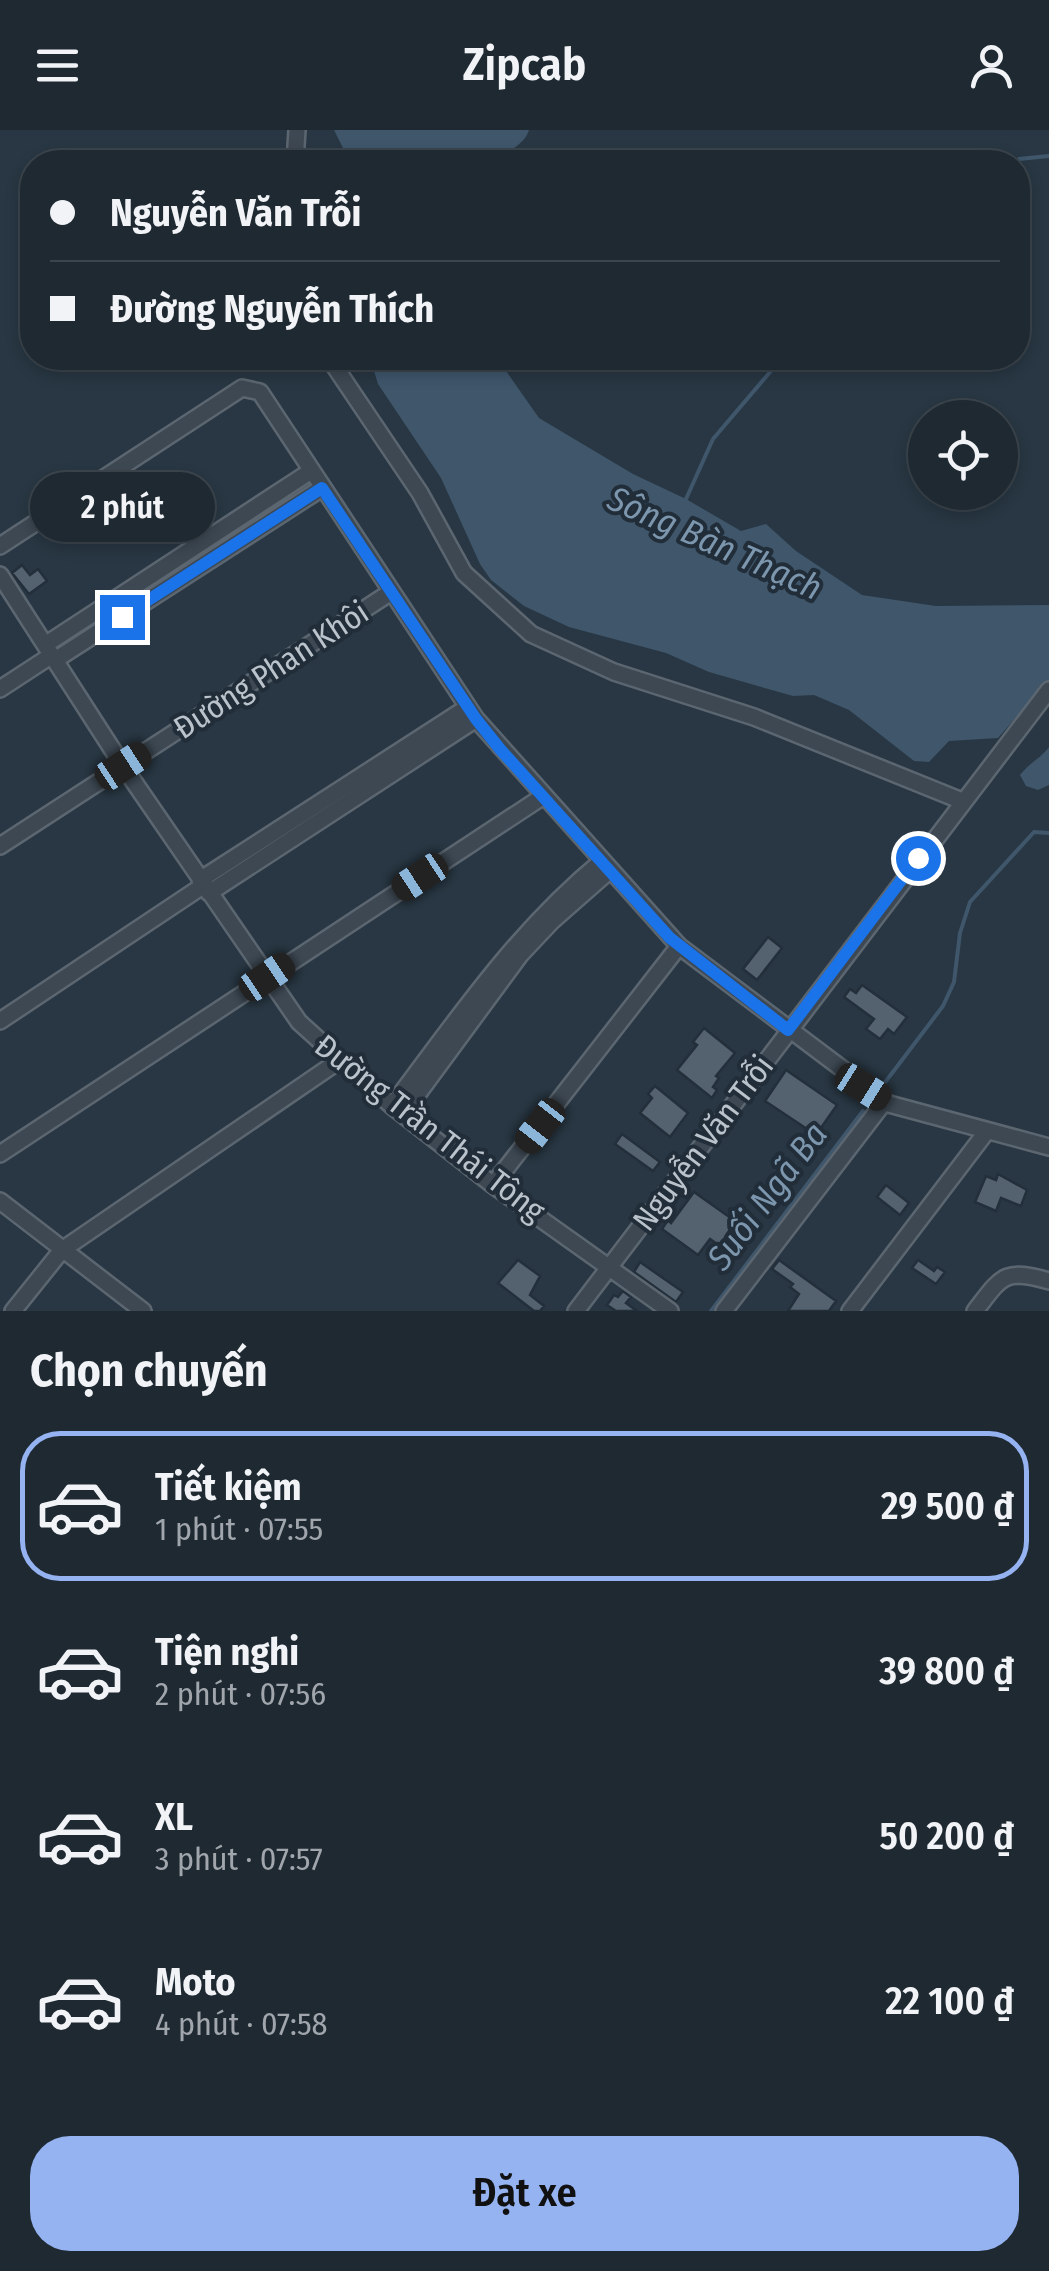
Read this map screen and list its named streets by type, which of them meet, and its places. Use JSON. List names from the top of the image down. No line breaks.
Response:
{"streets":{"street":["Đường Phan Khôi","Đường Trần Thái Tông","Nguyễn Văn Trỗi"]},"crossings":[["Đường Phan Khôi","Đường Trần Thái Tông"],["Đường Trần Thái Tông","Nguyễn Văn Trỗi"]],"water":["Sông Bàn Thạch","Suối Ngã Ba"],"page":{"header":"Zipcab","banner":["Nguyễn Văn Trỗi","Đường Nguyễn Thích"],"bubble":"2 phút","heading":"Chọn chuyến","list":[{"name":"Tiết kiệm","note":"1 phút · 07:55","value":"29 500 ₫"},{"name":"Tiện nghi","note":"2 phút · 07:56","value":"39 800 ₫"},{"name":"XL","note":"3 phút · 07:57","value":"50 200 ₫"},{"name":"Moto","note":"4 phút · 07:58","value":"22 100 ₫"}],"buttons":"Đặt xe"}}
